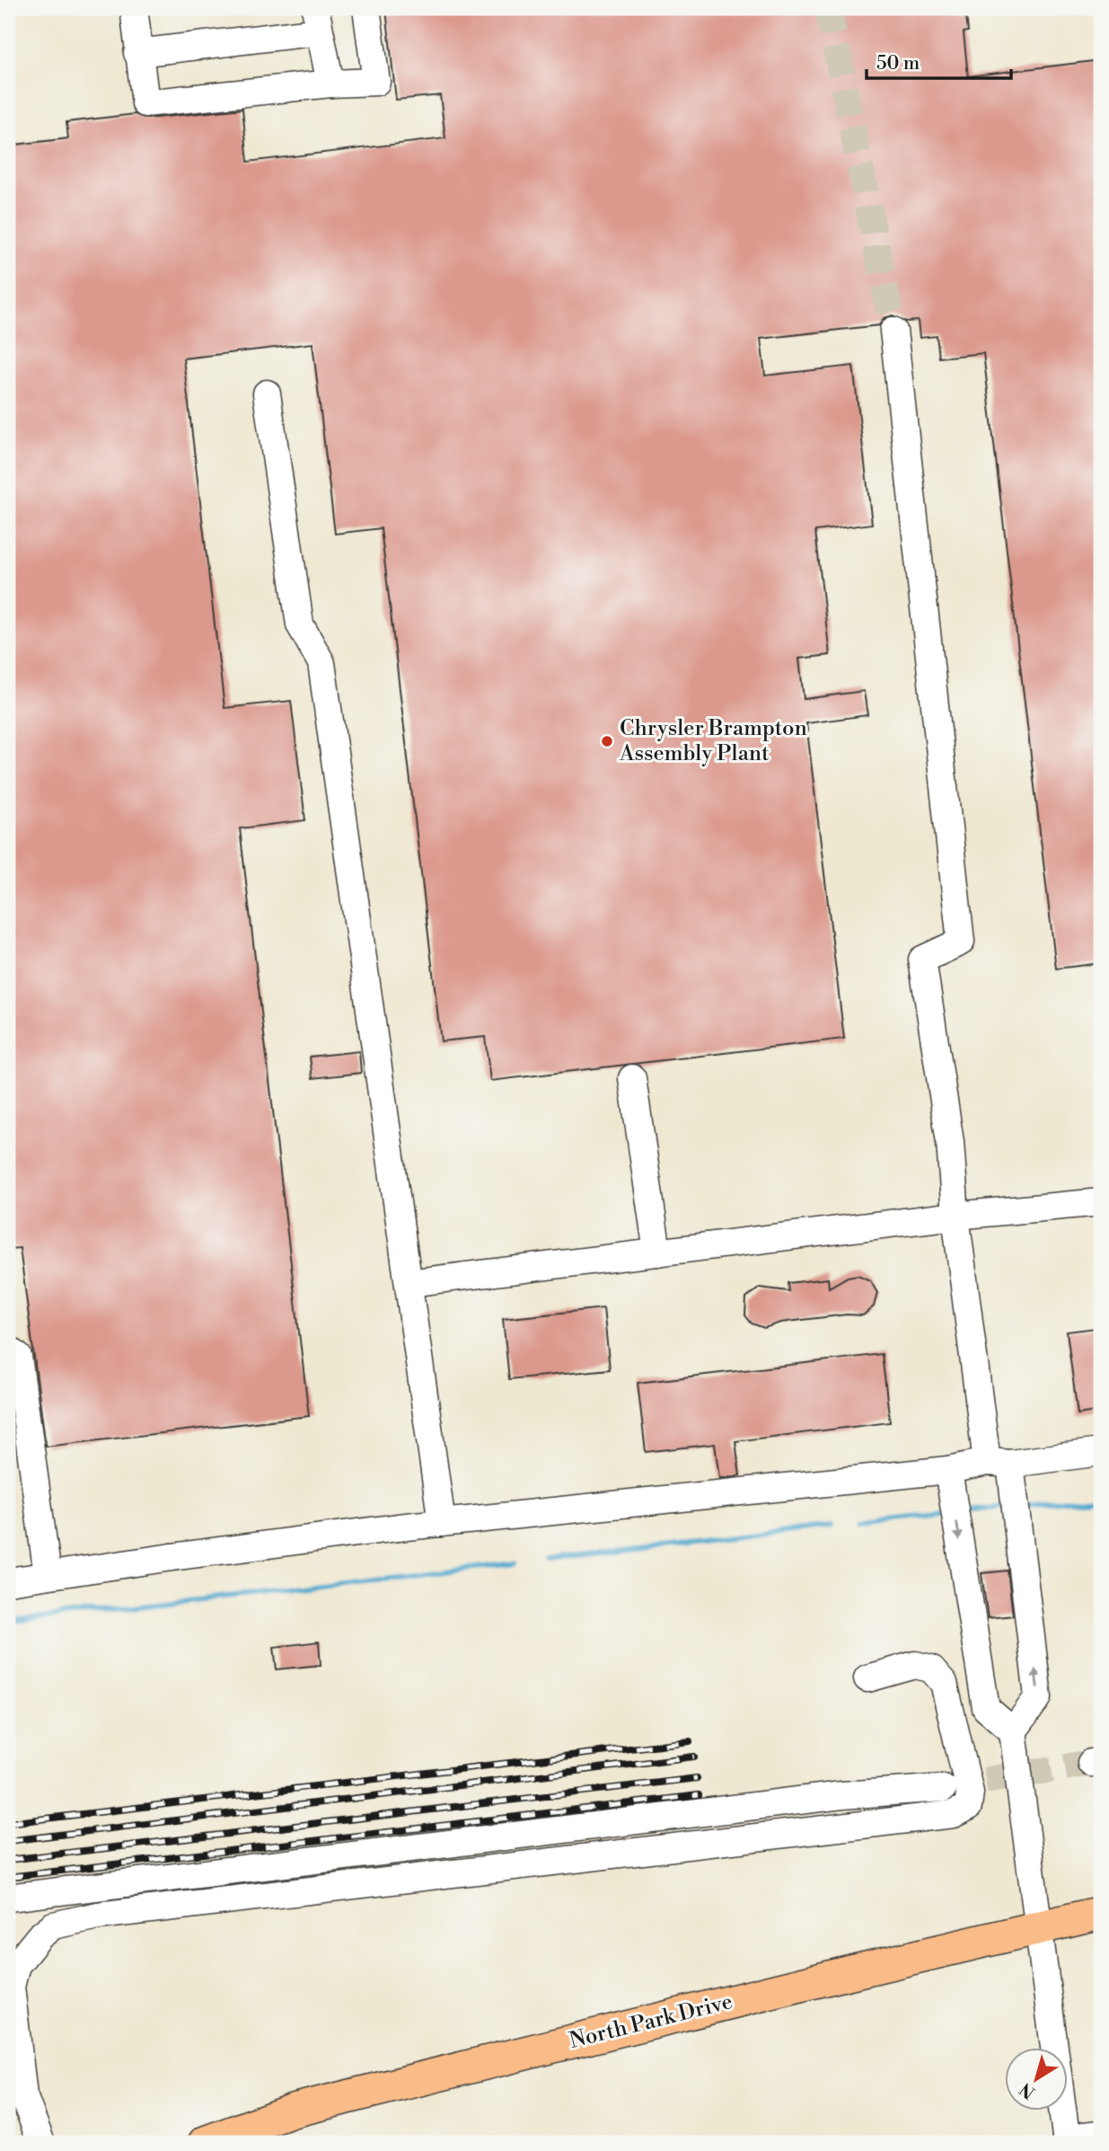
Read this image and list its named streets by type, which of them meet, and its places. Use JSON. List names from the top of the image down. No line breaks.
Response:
{"streets":{"main road":["North Park Drive"]},"places":["Chrysler Brampton Assembly Plant"],"scale_bar":"50 m","north":"bottom left"}
